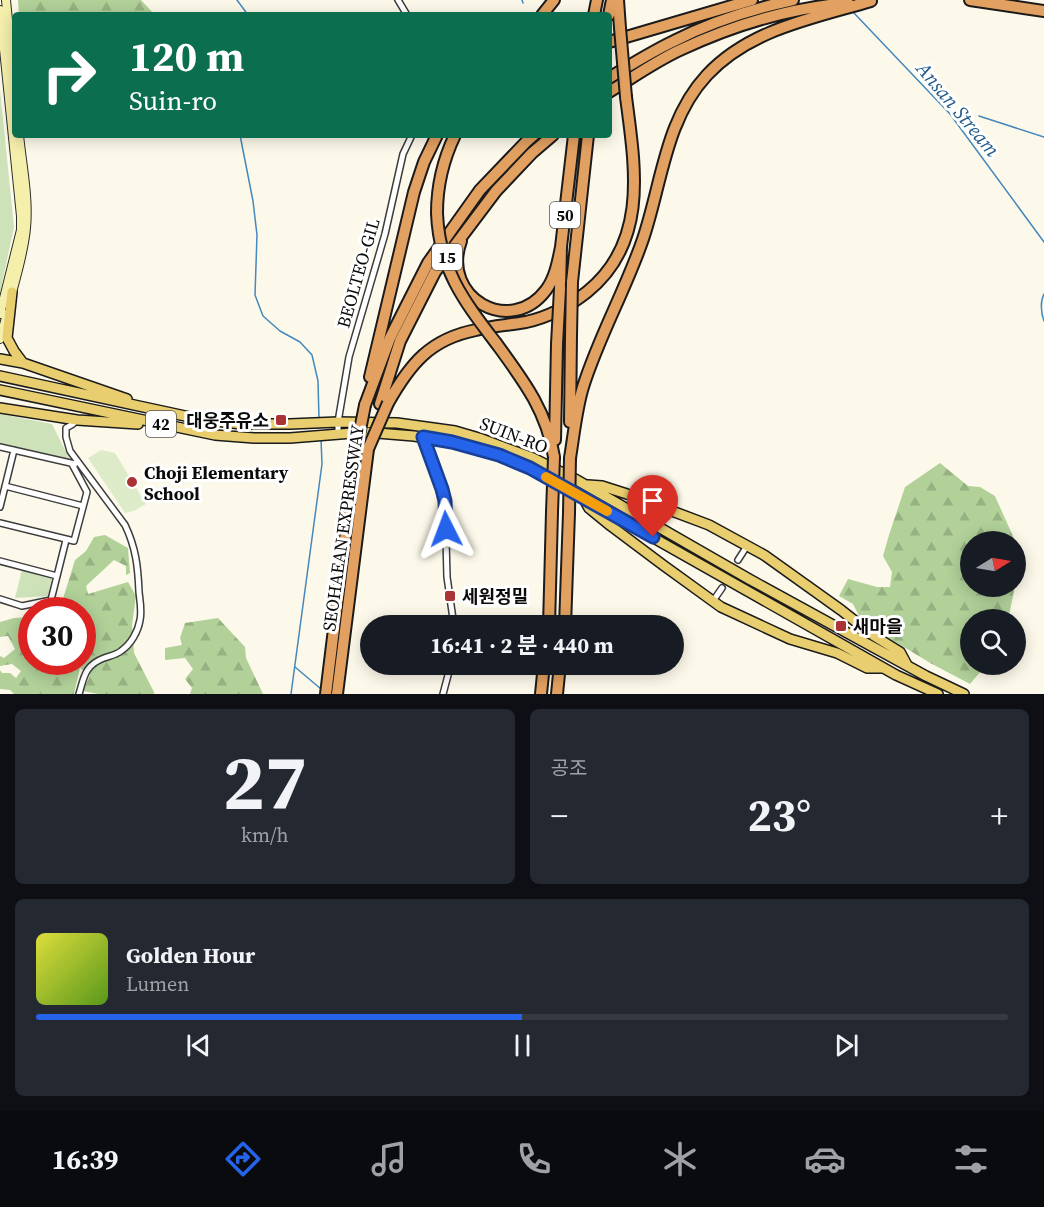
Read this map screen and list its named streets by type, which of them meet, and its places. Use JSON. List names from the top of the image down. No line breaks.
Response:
{"streets":{"highway":["50","15","SEOHAEAN EXPRESSWAY"],"main road":["42","SUIN-RO"],"street":["BEOLTEO-GIL"]},"crossings":[["BEOLTEO-GIL","SUIN-RO"]],"water":["Ansan Stream"],"places":{"transit":["대웅주유소","세원정밀","새마을"],"other":["Choji Elementary School"]},"north":"right","page":{"turn":["120 m","Suin-ro"],"limit":"30","trip":"16:41 · 2 분 · 440 m","tile":[["27","km/h"],"공조"],"heat":["−","23°","+"],"song":["Golden Hour","Lumen"],"tabs":"16:39"}}
